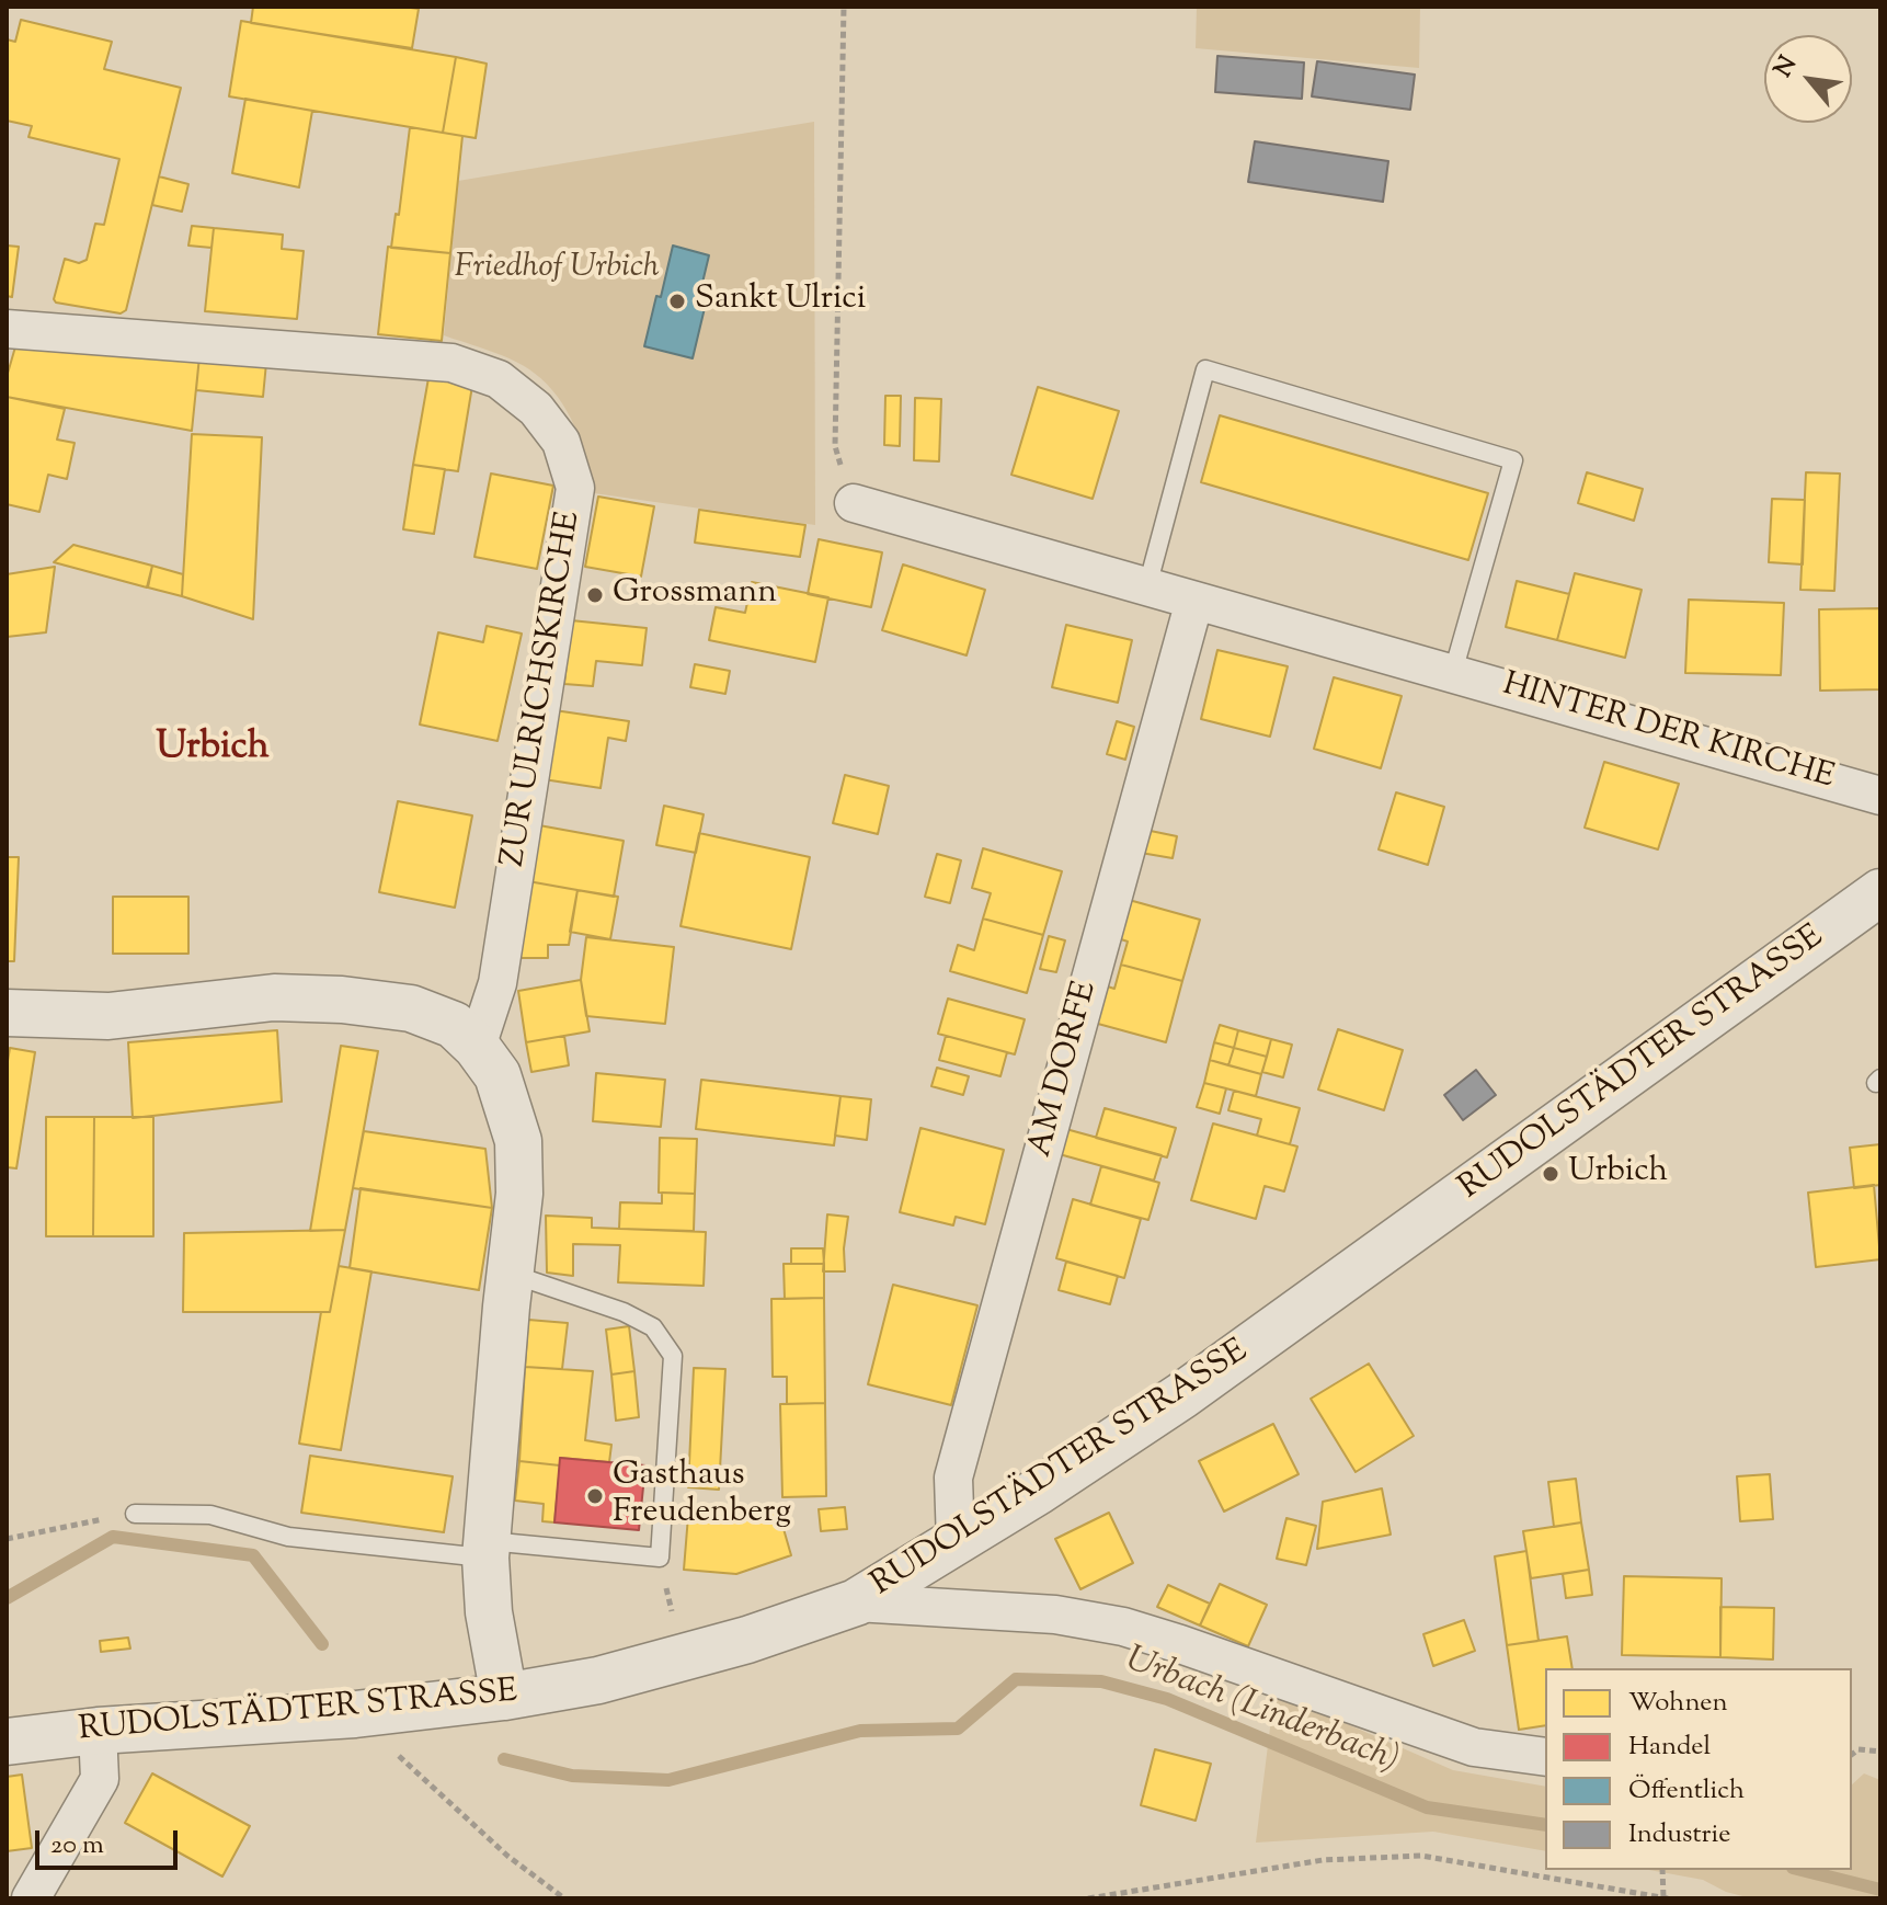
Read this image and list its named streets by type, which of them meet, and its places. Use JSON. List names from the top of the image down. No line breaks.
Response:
{"streets":{"street":["ZUR ULRICHSKIRCHE","HINTER DER KIRCHE","RUDOLSTÄDTER STRASSE","AM DORFE"]},"crossings":[["HINTER DER KIRCHE","AM DORFE"],["RUDOLSTÄDTER STRASSE","AM DORFE"]],"districts":["Urbich"],"water":["Urbach (Linderbach)"],"parks":["Friedhof Urbich"],"places":["Sankt Ulrici","Grossmann","Urbich","Gasthaus Freudenberg"],"legend":["Wohnen","Handel","Öffentlich","Industrie"],"scale_bar":"20 m","north":"top left"}
